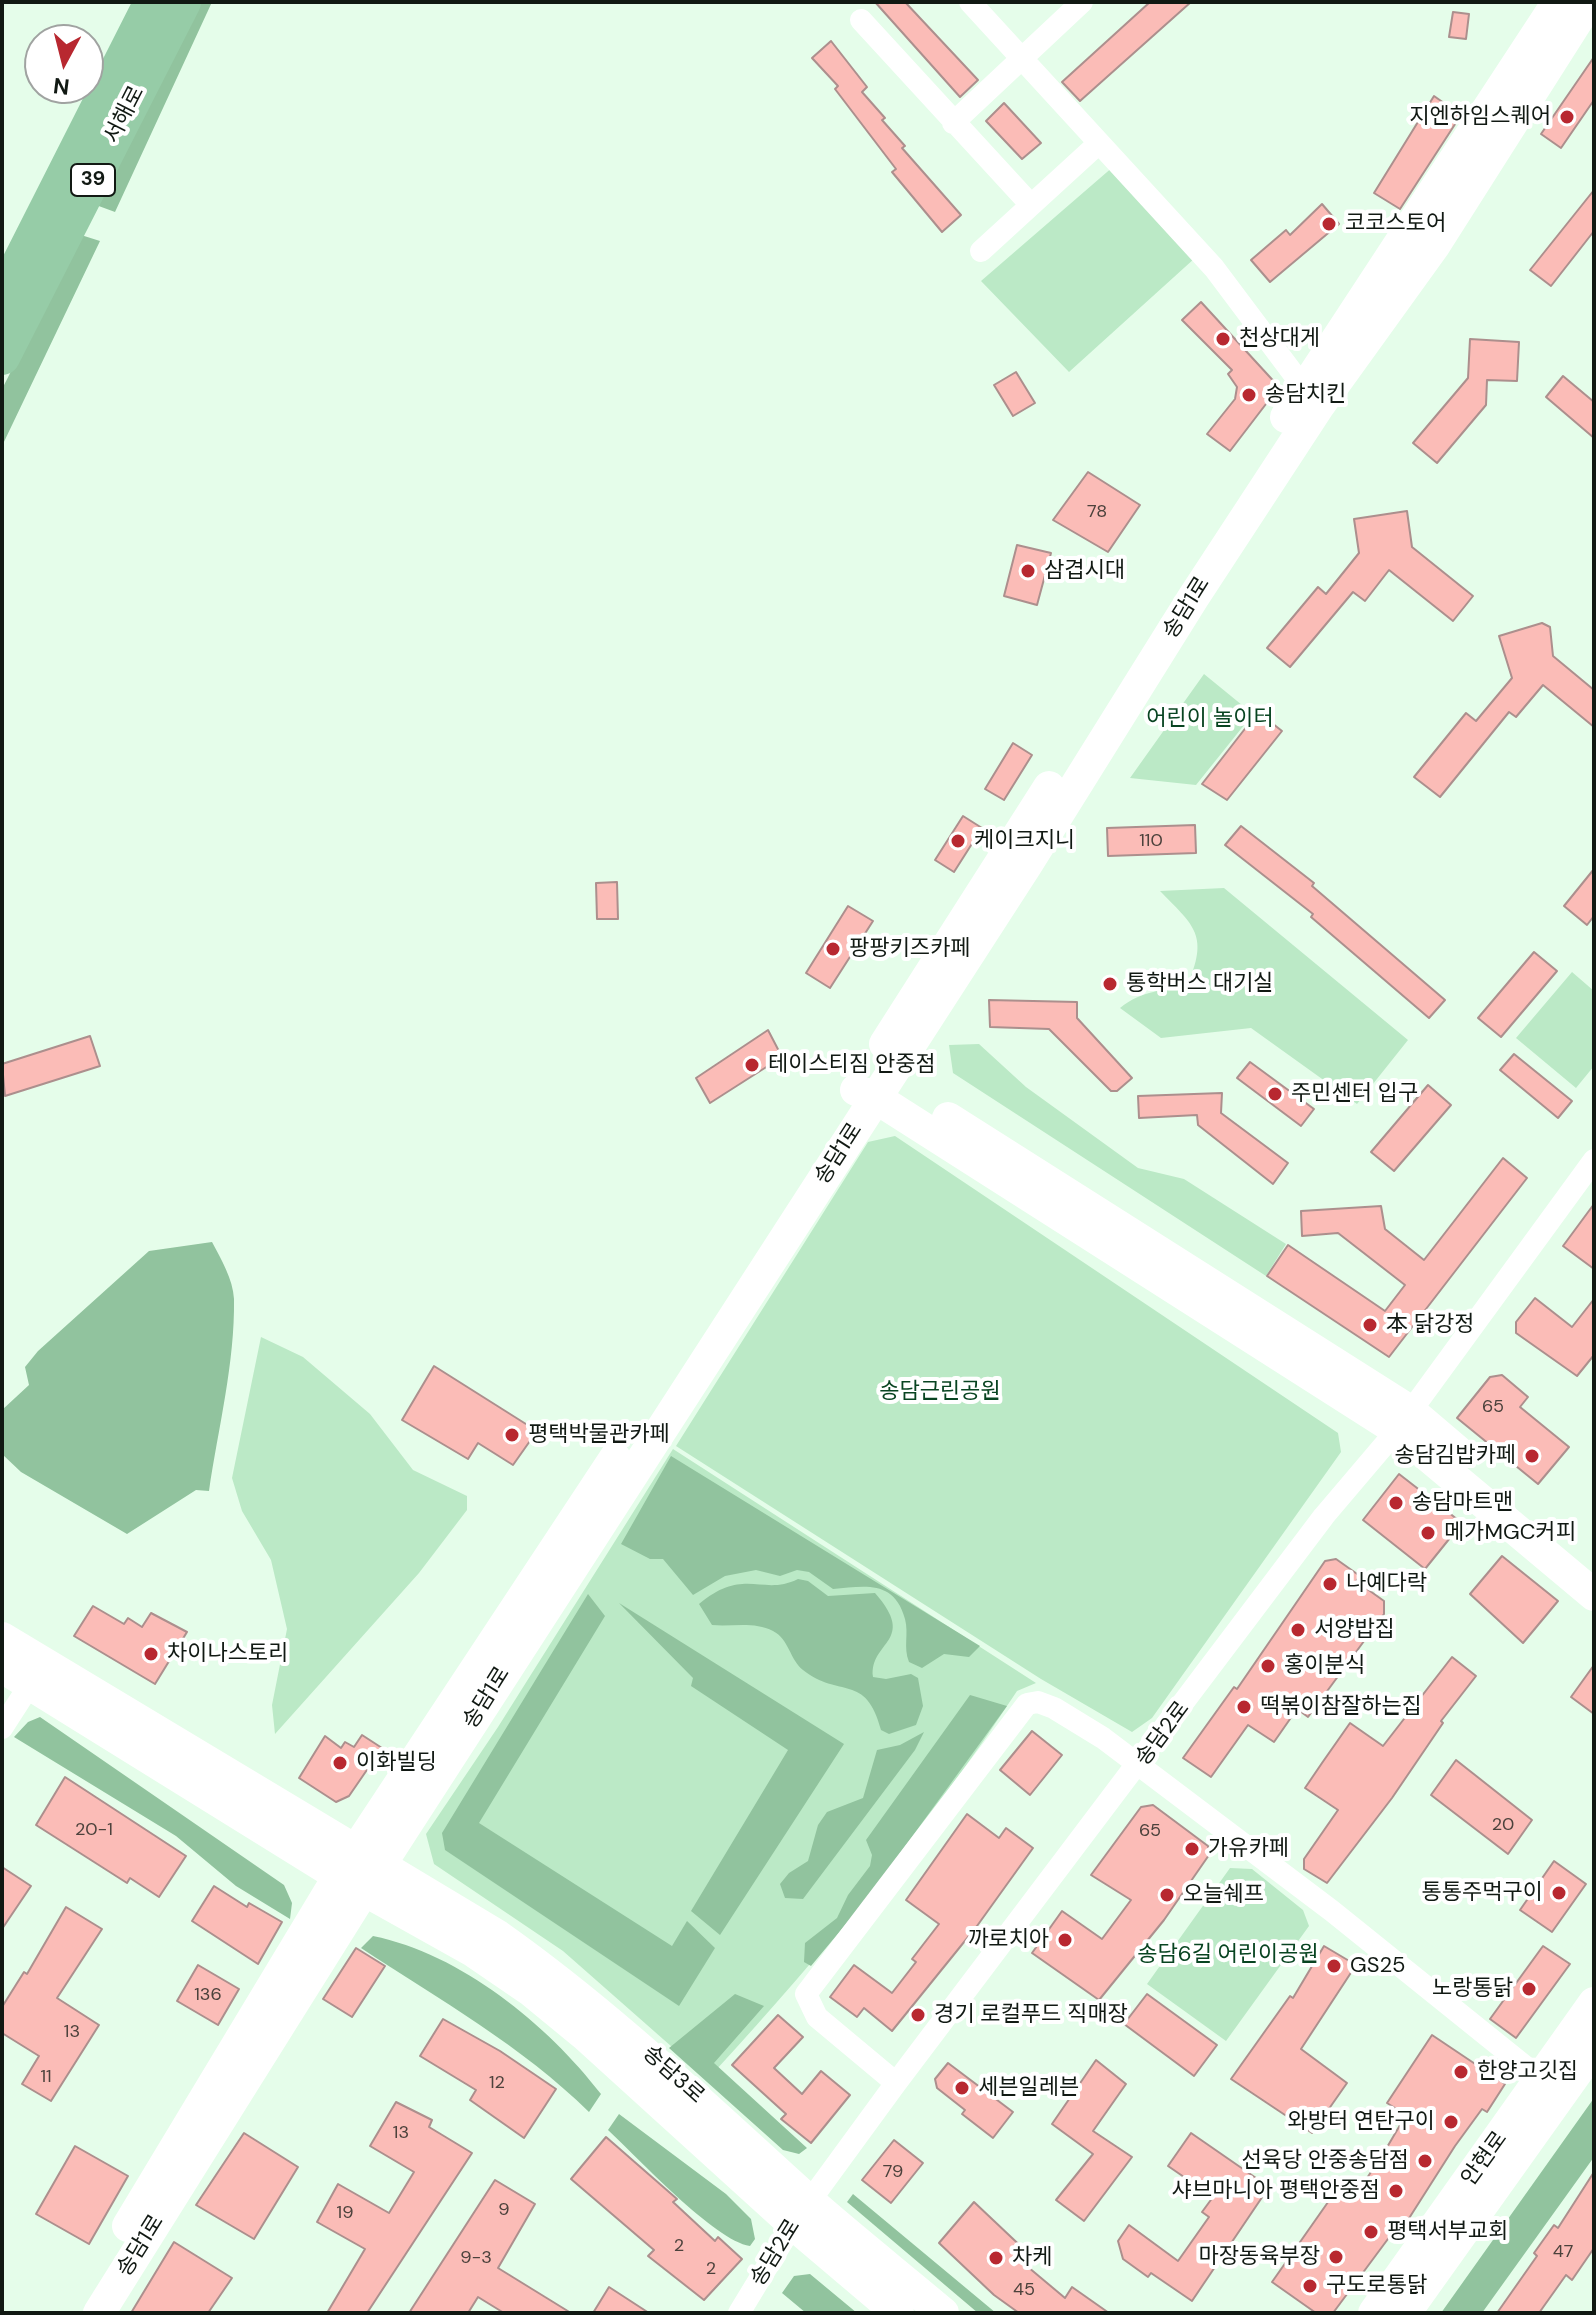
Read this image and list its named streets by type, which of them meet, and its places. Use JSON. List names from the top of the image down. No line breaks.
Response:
{"streets":{"main road":["서해로","39","송담1로","송담3로","안현로"],"street":["송담2로"]},"crossings":[["송담1로","송담3로"],["송담2로","송담3로"]],"parks":["어린이 놀이터","송담근린공원","송담6길 어린이공원"],"places":["지엔하임스퀘어","코코스토어","천상대게","송담치킨","삼겹시대","케이크지니","팡팡키즈카페","통학버스 대기실","테이스티짐 안중점","주민센터 입구","本 닭강정","평택박물관카페","송담김밥카페","송담마트맨","메가MGC커피","나예다락","서양밥집","차이나스토리","홍이분식","떡볶이참잘하는집","이화빌딩","가유카페","통통주먹구이","오늘쉐프","까로치아","GS25","노랑통닭","경기 로컬푸드 직매장","한양고깃집","세븐일레븐","와방터 연탄구이","선육당 안중송담점","샤브마니아 평택안중점","평택서부교회","마장동육부장","차케","구도로통닭"],"house_numbers":["78","110","65","20","20-1","65","136","13","11","12","13","79","9","19","2","47","9-3","2","45"],"north":"bottom"}
